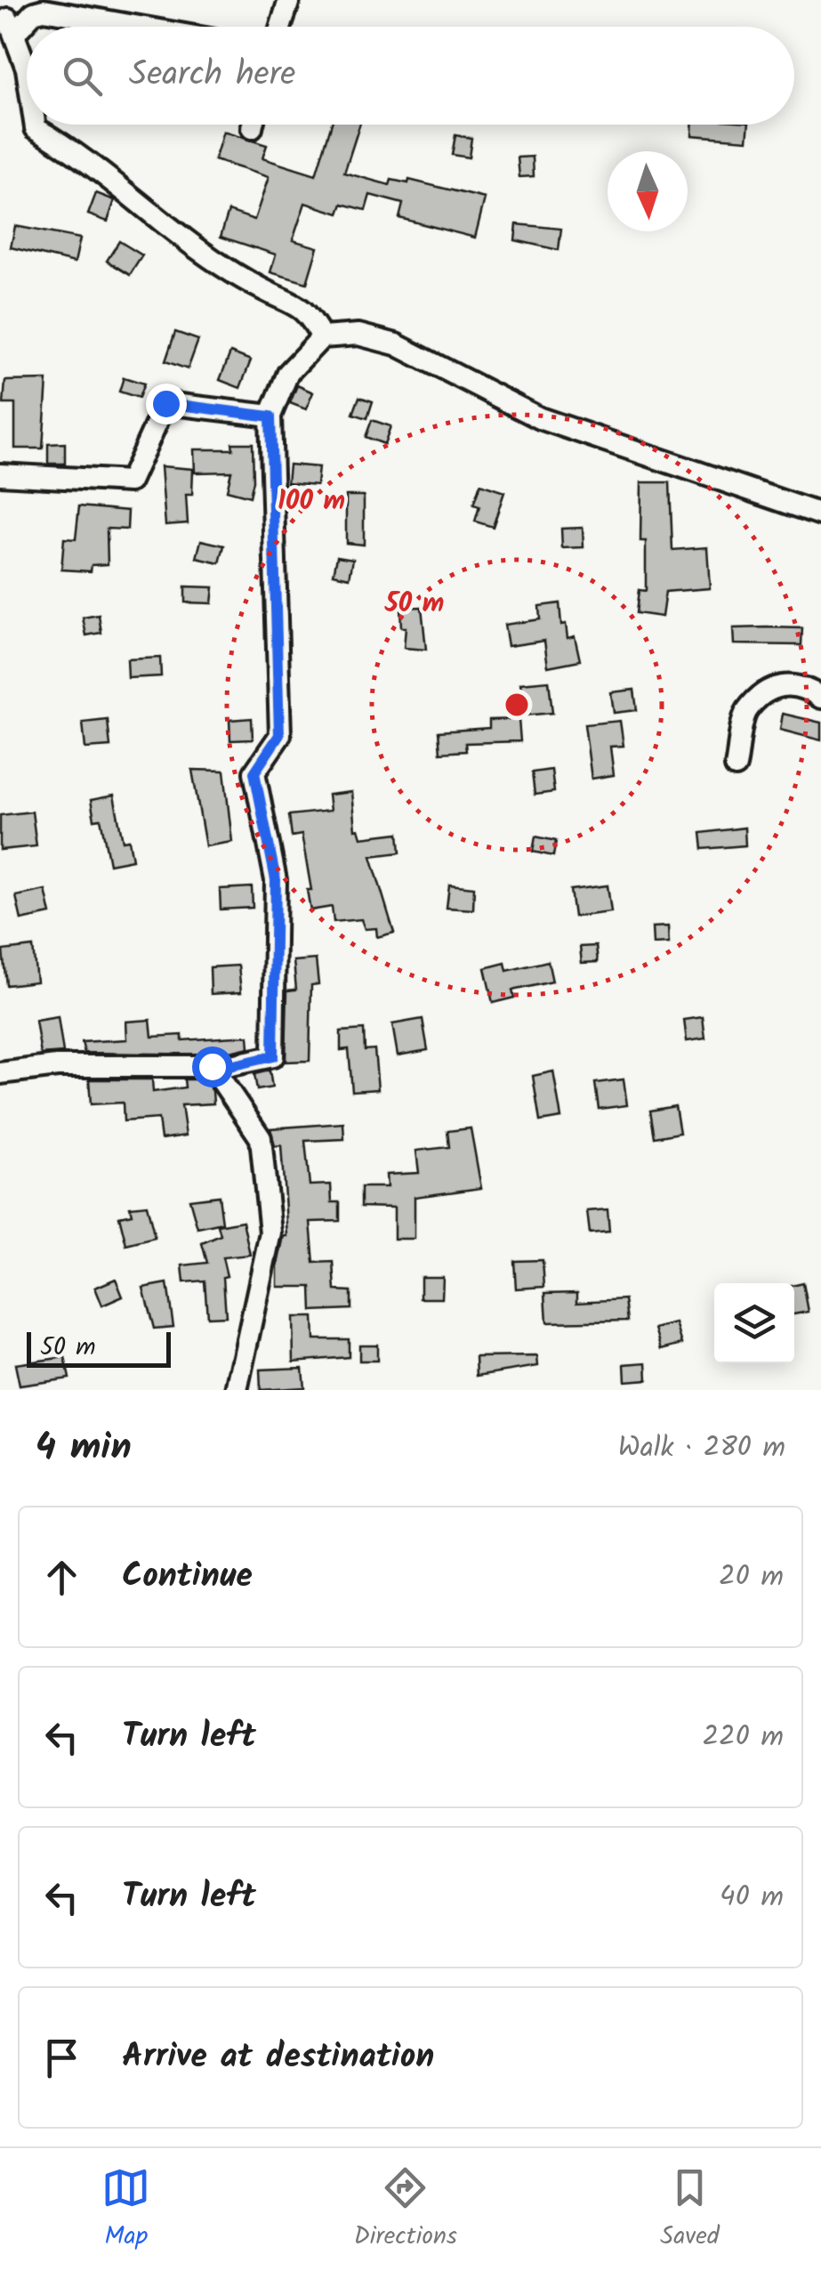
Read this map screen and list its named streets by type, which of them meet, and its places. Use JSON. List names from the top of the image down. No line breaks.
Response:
{"scale_bar":"50 m","north":"bottom","page":{"search":"Search here","scale":"50 m","heading":["4 min","Walk · 280 m"],"list":[["Continue","20 m"],["Turn left","220 m"],["Turn left","40 m"],"Arrive at destination"],"nav":["Map","Directions","Saved"]},"rings":["100 m","50 m"]}
